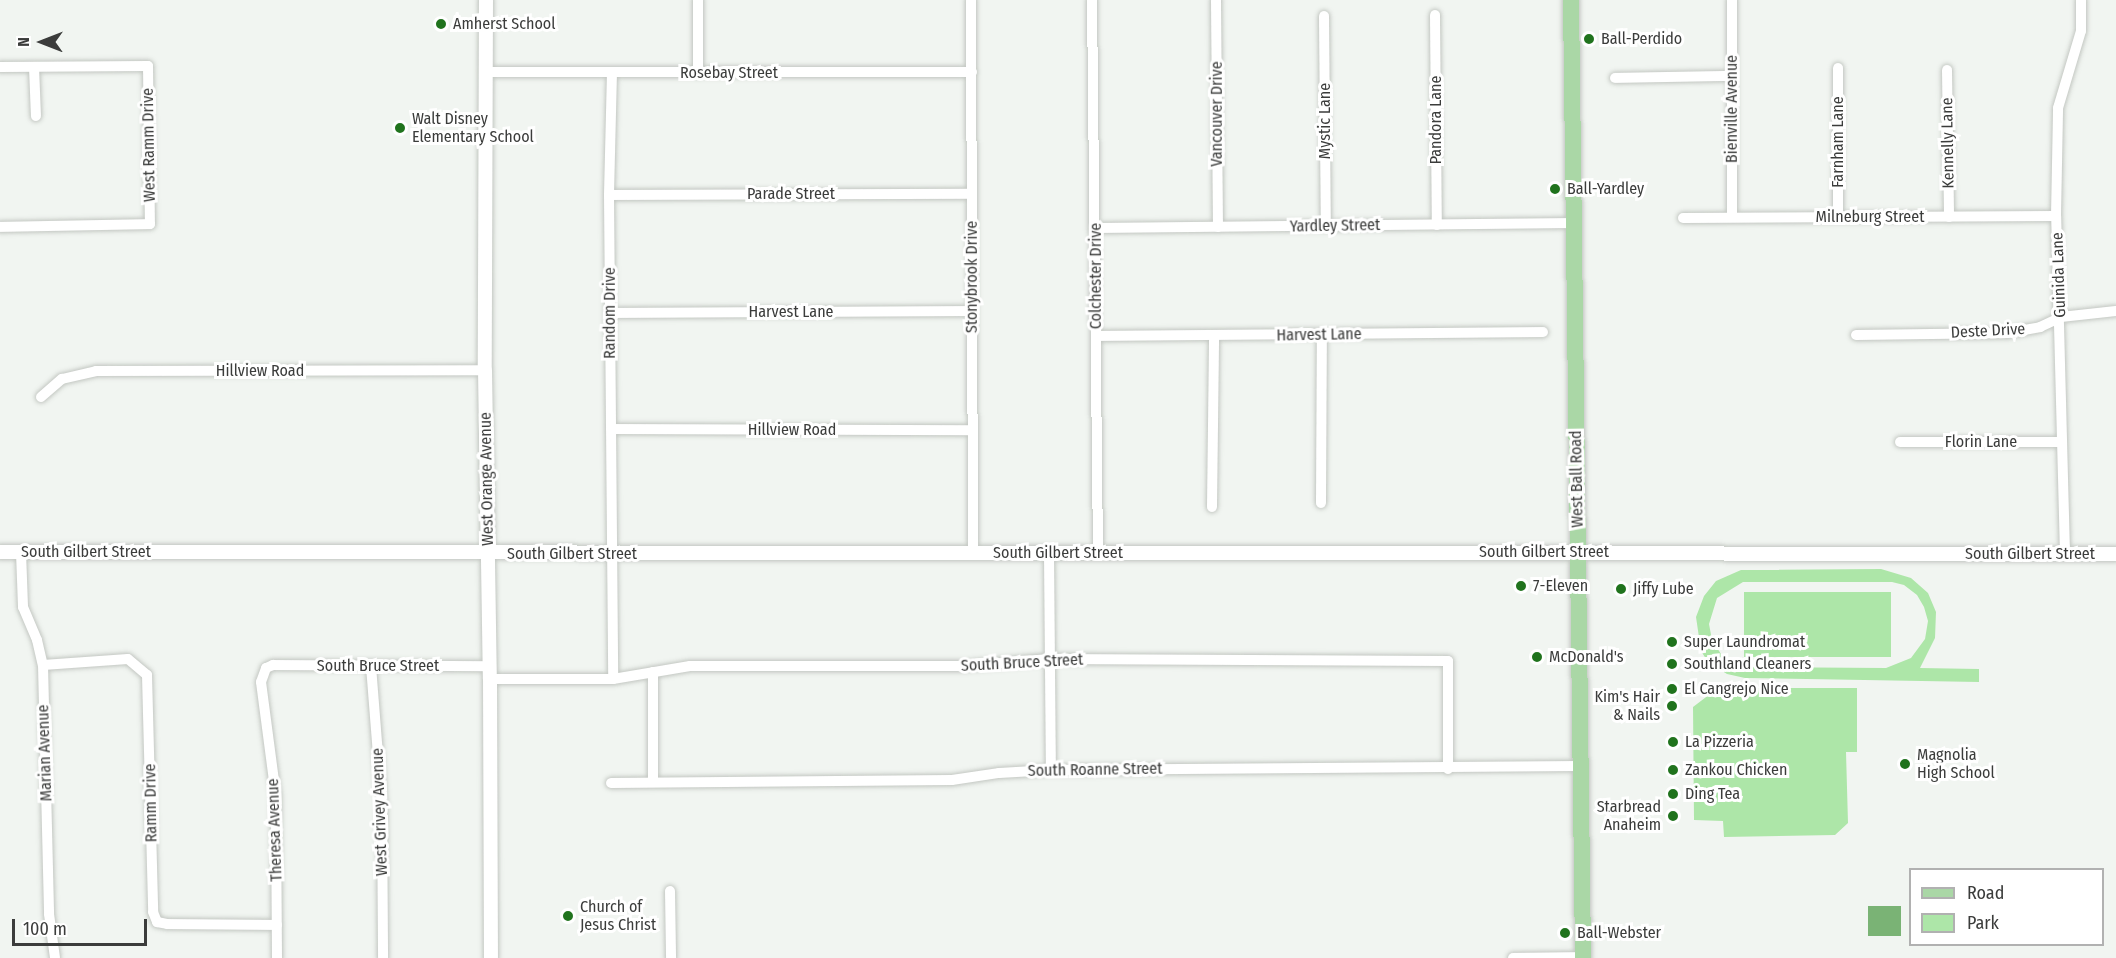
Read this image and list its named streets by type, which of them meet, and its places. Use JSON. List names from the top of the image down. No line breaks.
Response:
{"streets":{"main road":["West Ball Road"],"street":["Rosebay Street","Bienville Avenue","Vancouver Drive","Pandora Lane","Mystic Lane","Farnham Lane","Kennelly Lane","West Ramm Drive","Parade Street","Milneburg Street","Yardley Street","Guinida Lane","Colchester Drive","Stonybrook Drive","Harvest Lane","Random Drive","Deste Drive","Hillview Road","Florin Lane","West Orange Avenue","South Gilbert Street","South Bruce Street","Marian Avenue","South Roanne Street","Ramm Drive","West Grivey Avenue","Theresa Avenue"]},"crossings":[["Rosebay Street","Stonybrook Drive"],["Rosebay Street","Random Drive"],["Rosebay Street","West Orange Avenue"],["Bienville Avenue","Milneburg Street"],["Vancouver Drive","Yardley Street"],["Pandora Lane","Yardley Street"],["Mystic Lane","Yardley Street"],["Farnham Lane","Milneburg Street"],["Kennelly Lane","Milneburg Street"],["Parade Street","Stonybrook Drive"],["Parade Street","Random Drive"],["Milneburg Street","Guinida Lane"],["Yardley Street","Colchester Drive"],["Yardley Street","West Ball Road"],["Guinida Lane","Deste Drive"],["Guinida Lane","Florin Lane"],["Guinida Lane","South Gilbert Street"],["Colchester Drive","Harvest Lane"],["Colchester Drive","South Gilbert Street"],["Stonybrook Drive","Harvest Lane"],["Stonybrook Drive","Hillview Road"],["Stonybrook Drive","South Gilbert Street"],["Harvest Lane","Random Drive"],["Random Drive","Hillview Road"],["Random Drive","South Gilbert Street"],["Random Drive","South Bruce Street"],["Hillview Road","West Orange Avenue"],["West Orange Avenue","South Gilbert Street"],["West Orange Avenue","South Bruce Street"],["West Ball Road","South Gilbert Street"],["West Ball Road","South Roanne Street"],["South Gilbert Street","Marian Avenue"],["South Bruce Street","South Roanne Street"],["South Bruce Street","West Grivey Avenue"],["South Bruce Street","Theresa Avenue"],["Marian Avenue","Ramm Drive"],["Ramm Drive","Theresa Avenue"]],"places":["Amherst School","Ball-Perdido","Walt Disney Elementary School","Ball-Yardley","7-Eleven","Jiffy Lube","Super Laundromat","McDonald's","Southland Cleaners","El Cangrejo Nice","Kim's Hair & Nails","La Pizzeria","Magnolia High School","Zankou Chicken","Ding Tea","Starbread Anaheim","Church of Jesus Christ","Ball-Webster"],"legend":["Road","Park"],"scale_bar":"100 m","north":"left"}
